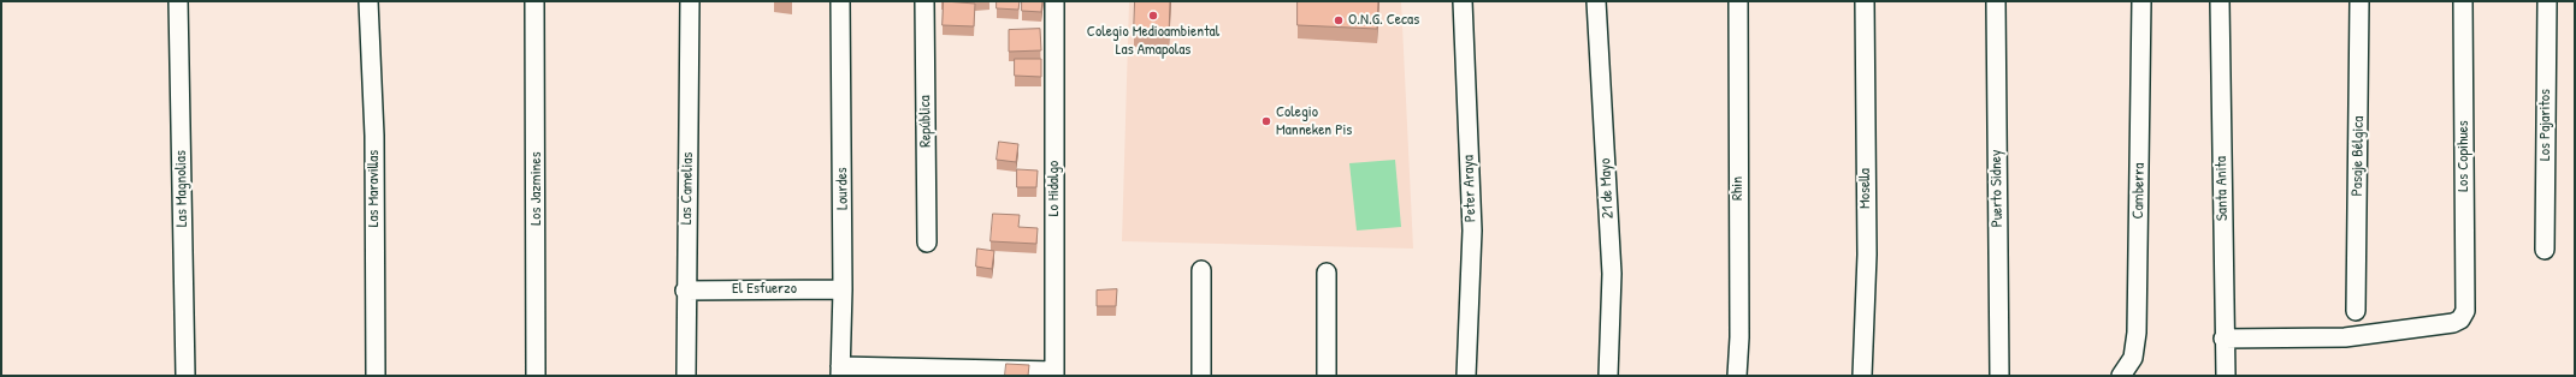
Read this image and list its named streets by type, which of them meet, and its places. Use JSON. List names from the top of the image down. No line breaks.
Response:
{"streets":{"street":["República","Los Pajaritos","Pasaje Bélgica","Los Copihues","Las Magnolias","Las Maravillas","Los Jazmines","Las Camelias","Lourdes","Lo Hidalgo","Peter Araya","21 de Mayo","Rhin","Mosella","Puerto Sidney","Santa Anita","Camberra","El Esfuerzo"]},"crossings":[["Los Copihues","Santa Anita"],["Las Camelias","El Esfuerzo"],["Lourdes","El Esfuerzo"]],"places":["Colegio Medioambiental Las Amapolas","O.N.G. Cecas","Colegio Manneken Pis"]}
